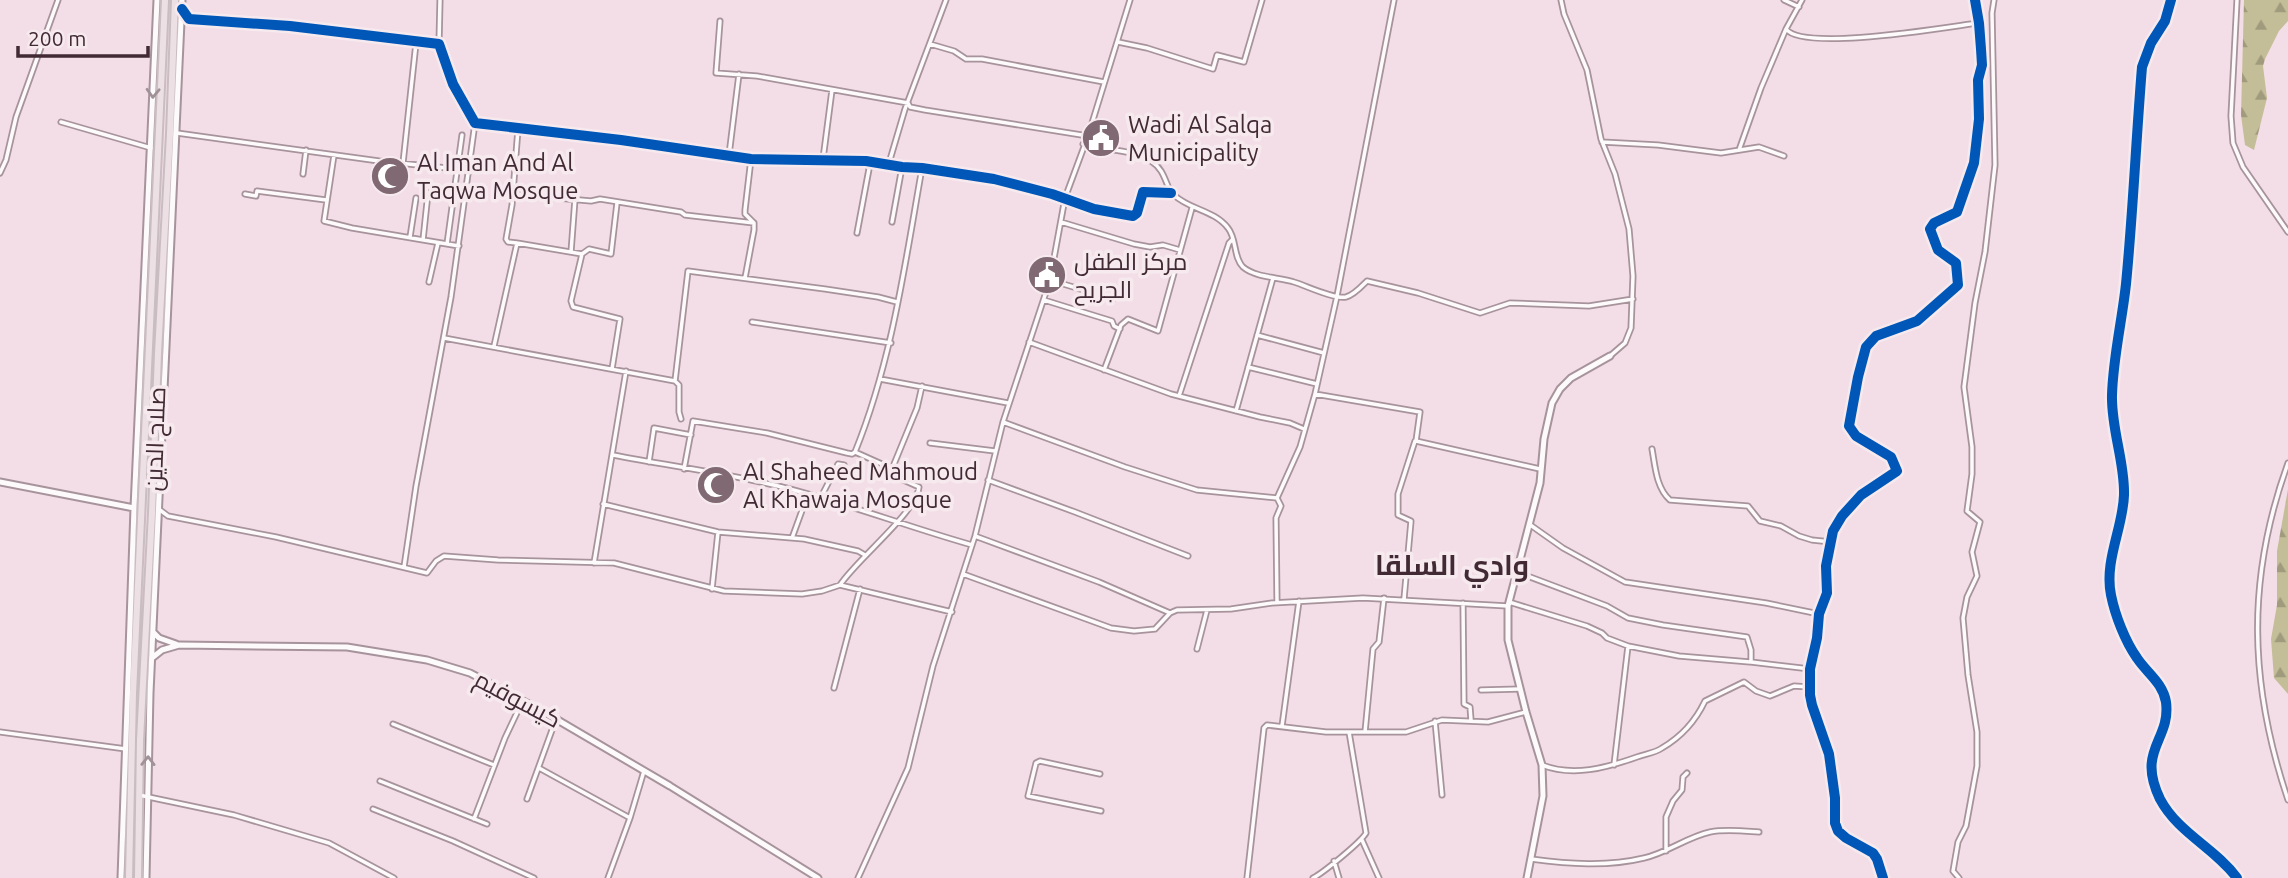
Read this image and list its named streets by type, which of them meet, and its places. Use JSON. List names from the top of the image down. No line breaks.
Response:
{"streets":{"highway":["صلاح الدين"],"main road":["كيسوفيم"]},"districts":["وادي السلقا"],"places":{"public building":["Wadi Al Salqa Municipality","مركز الطفل الجريح"],"mosque":["Al Iman And Al Taqwa Mosque","Al Shaheed Mahmoud Al Khawaja Mosque"]},"scale_bar":"200 m"}
